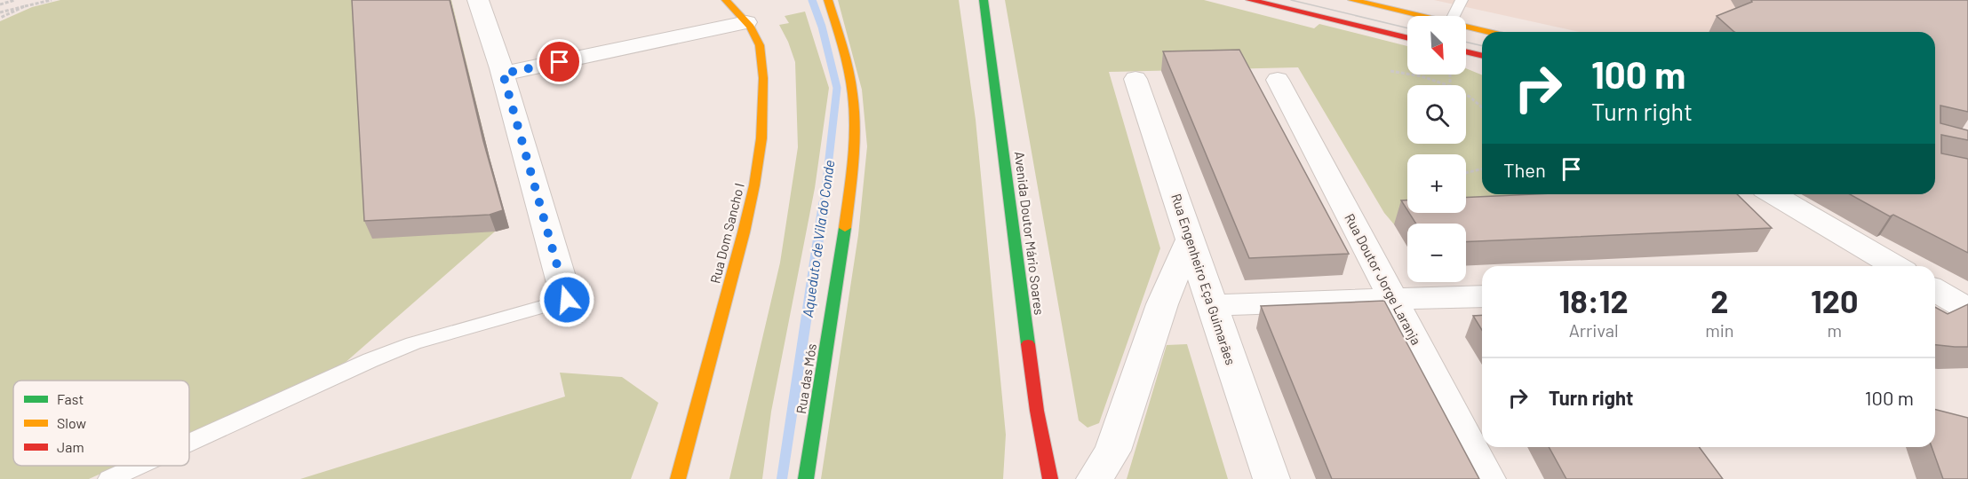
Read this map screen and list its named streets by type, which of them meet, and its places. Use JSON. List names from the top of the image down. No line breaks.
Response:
{"streets":{"street":["Rua Dom Sancho I","Avenida Doutor Mário Soares","Rua Engenheiro Eça Guimarães","Rua Doutor Jorge Laranja","Rua das Mós"]},"water":["Aqueduto de Vila do Conde"],"legend":["Fast","Slow","Jam"],"north":"bottom right","page":{"map_buttons":["+","−"],"turn":["100 m","Turn right"],"then":"Then","eta":["18:12","Arrival","2","min","120","m"],"list":[{"name":"Turn right","value":"100 m"}]}}
